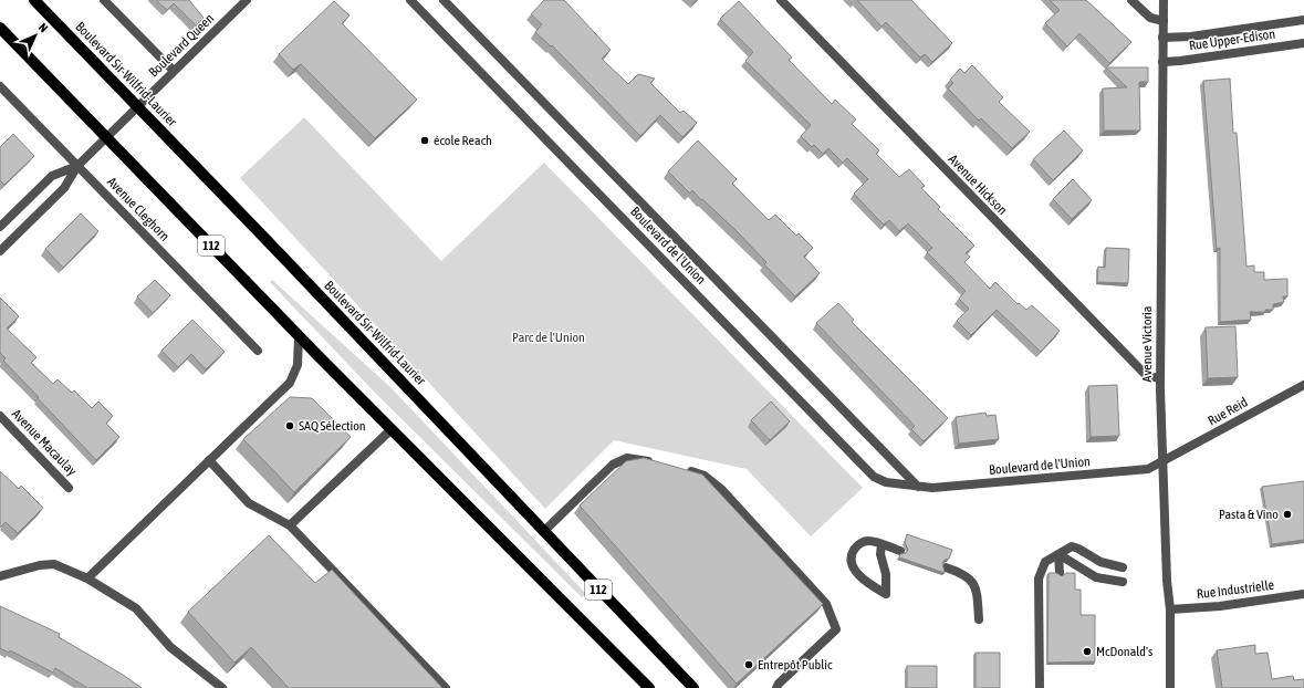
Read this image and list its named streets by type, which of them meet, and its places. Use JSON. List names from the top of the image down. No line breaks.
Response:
{"streets":{"main road":["Boulevard Sir-Wilfrid-Laurier","112"],"street":["Rue Upper-Edison","Boulevard Queen","Avenue Hickson","Avenue Cleghorn","Boulevard de l'Union","Avenue Victoria","Rue Reid","Avenue Macaulay","Rue Industrielle"]},"crossings":[["Rue Upper-Edison","Avenue Victoria"],["Boulevard Queen","Boulevard Sir-Wilfrid-Laurier"],["Boulevard Queen","Avenue Cleghorn"],["Boulevard Queen","112"],["Avenue Hickson","Avenue Victoria"],["Boulevard de l'Union","Avenue Victoria"],["Boulevard de l'Union","Rue Reid"],["Avenue Victoria","Rue Reid"],["Avenue Victoria","Rue Industrielle"]],"parks":["Parc de l'Union"],"places":["école Reach","SAQ Sélection","Pasta & Vino","McDonald's","Entrepôt Public"],"north":"top right"}
